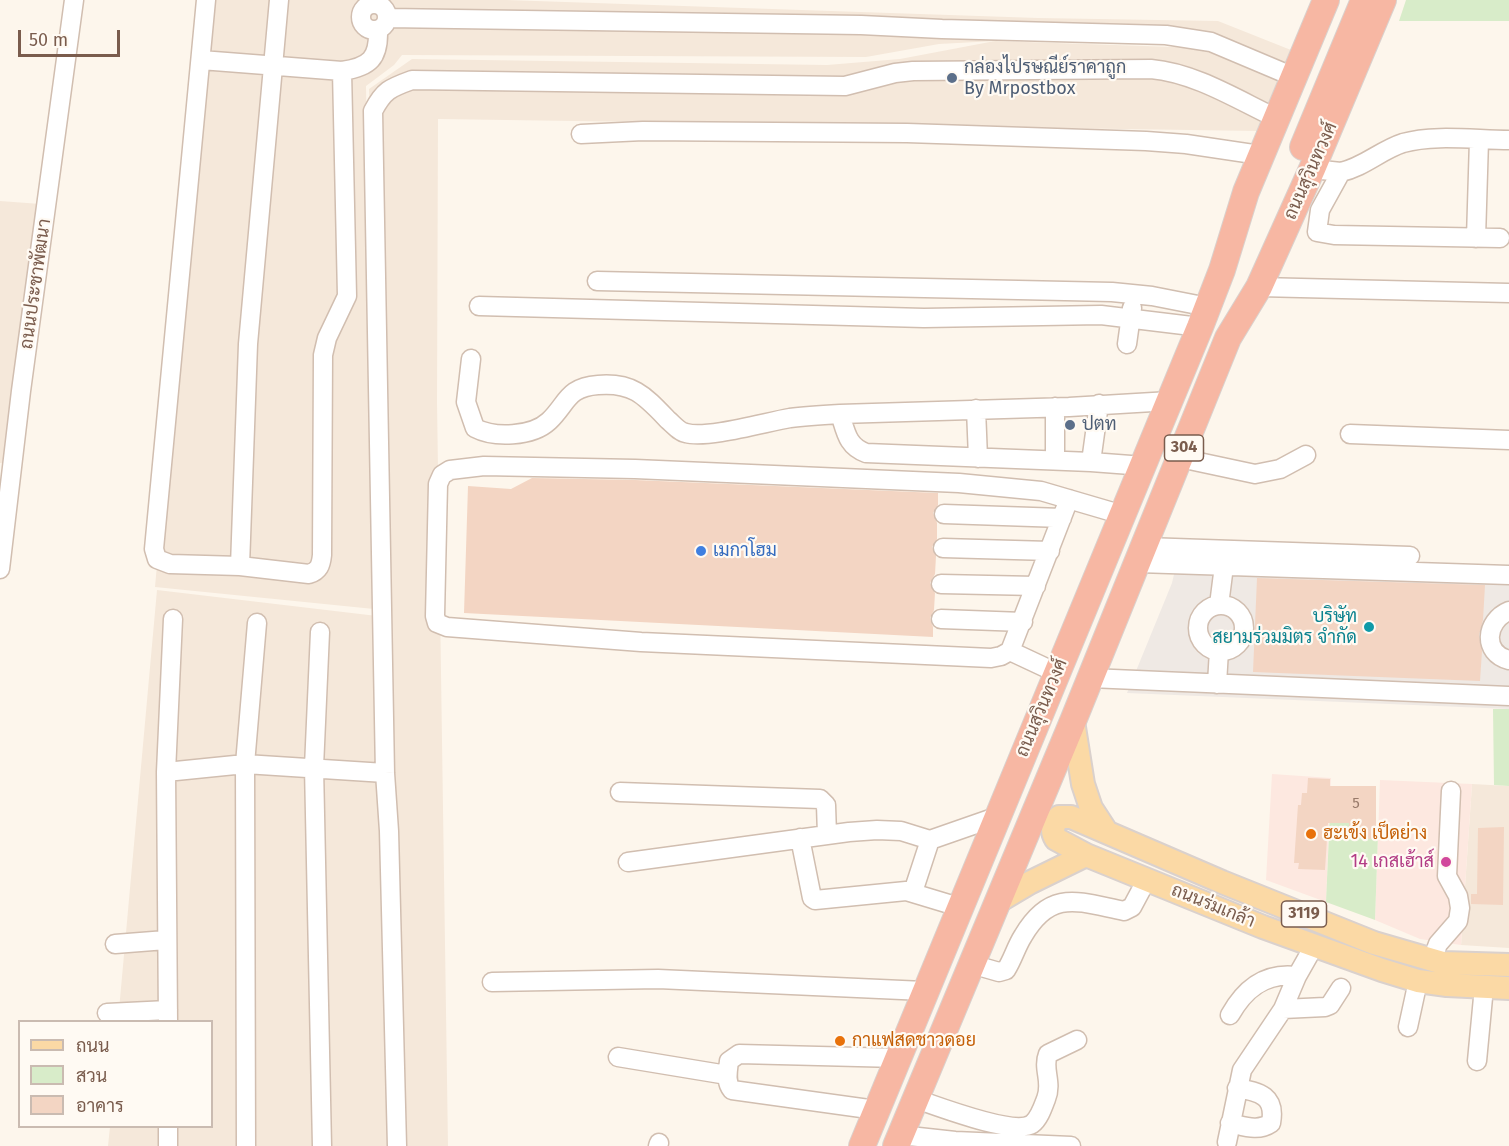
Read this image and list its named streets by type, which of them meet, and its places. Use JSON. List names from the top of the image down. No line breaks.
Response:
{"streets":{"highway":["ถนนสุวินทวงศ์","304"],"main road":["ถนนร่มเกล้า","3119"],"street":["ถนนประชาพัฒนา"]},"places":["กล่องไปรษณีย์ราคาถูก By Mrpostbox","ปตท","เมกาโฮม","บริษัท สยามร่วมมิตร จำกัด","ฮะเข้ง เป็ดย่าง","14 เกสเฮ้าส์","กาแฟสดชาวดอย"],"house_numbers":["5"],"legend":["ถนน","สวน","อาคาร"],"scale_bar":"50 m"}
